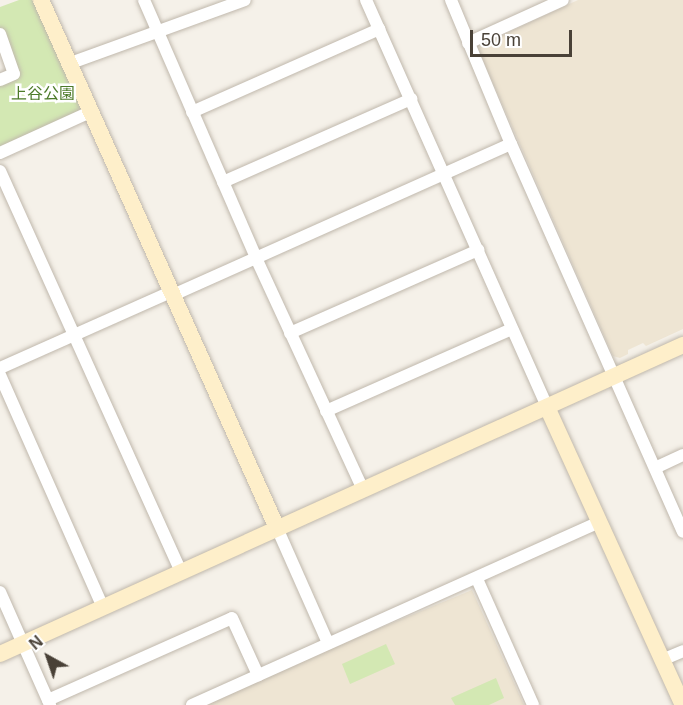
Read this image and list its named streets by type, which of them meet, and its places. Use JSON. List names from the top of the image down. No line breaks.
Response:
{"parks":["上谷公園"],"scale_bar":"50 m","north":"top left"}
